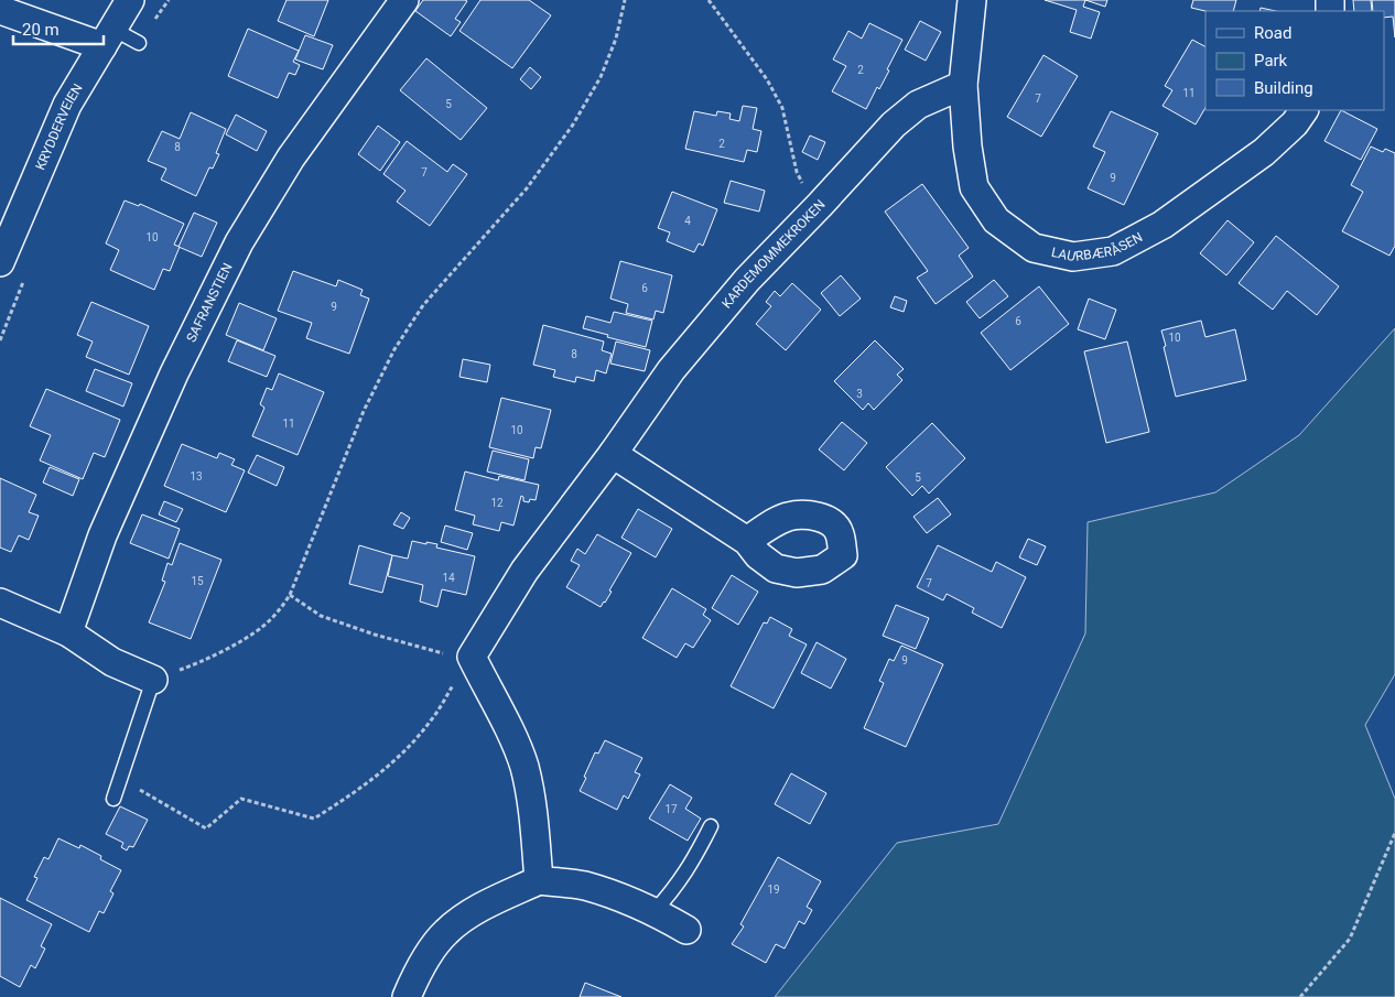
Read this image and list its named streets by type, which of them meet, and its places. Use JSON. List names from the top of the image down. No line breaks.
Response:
{"streets":{"street":["KRYDDERVEIEN","LAURBÆRÅSEN","KARDEMOMMEKROKEN","SAFRANSTIEN"]},"crossings":[["LAURBÆRÅSEN","KARDEMOMMEKROKEN"]],"house_numbers":["2","11","7","5","2","8","7","9","4","10","6","9","6","10","8","3","11","10","13","5","12","14","15","7","9","17","19"],"legend":["Road","Park","Building"],"scale_bar":"20 m"}
